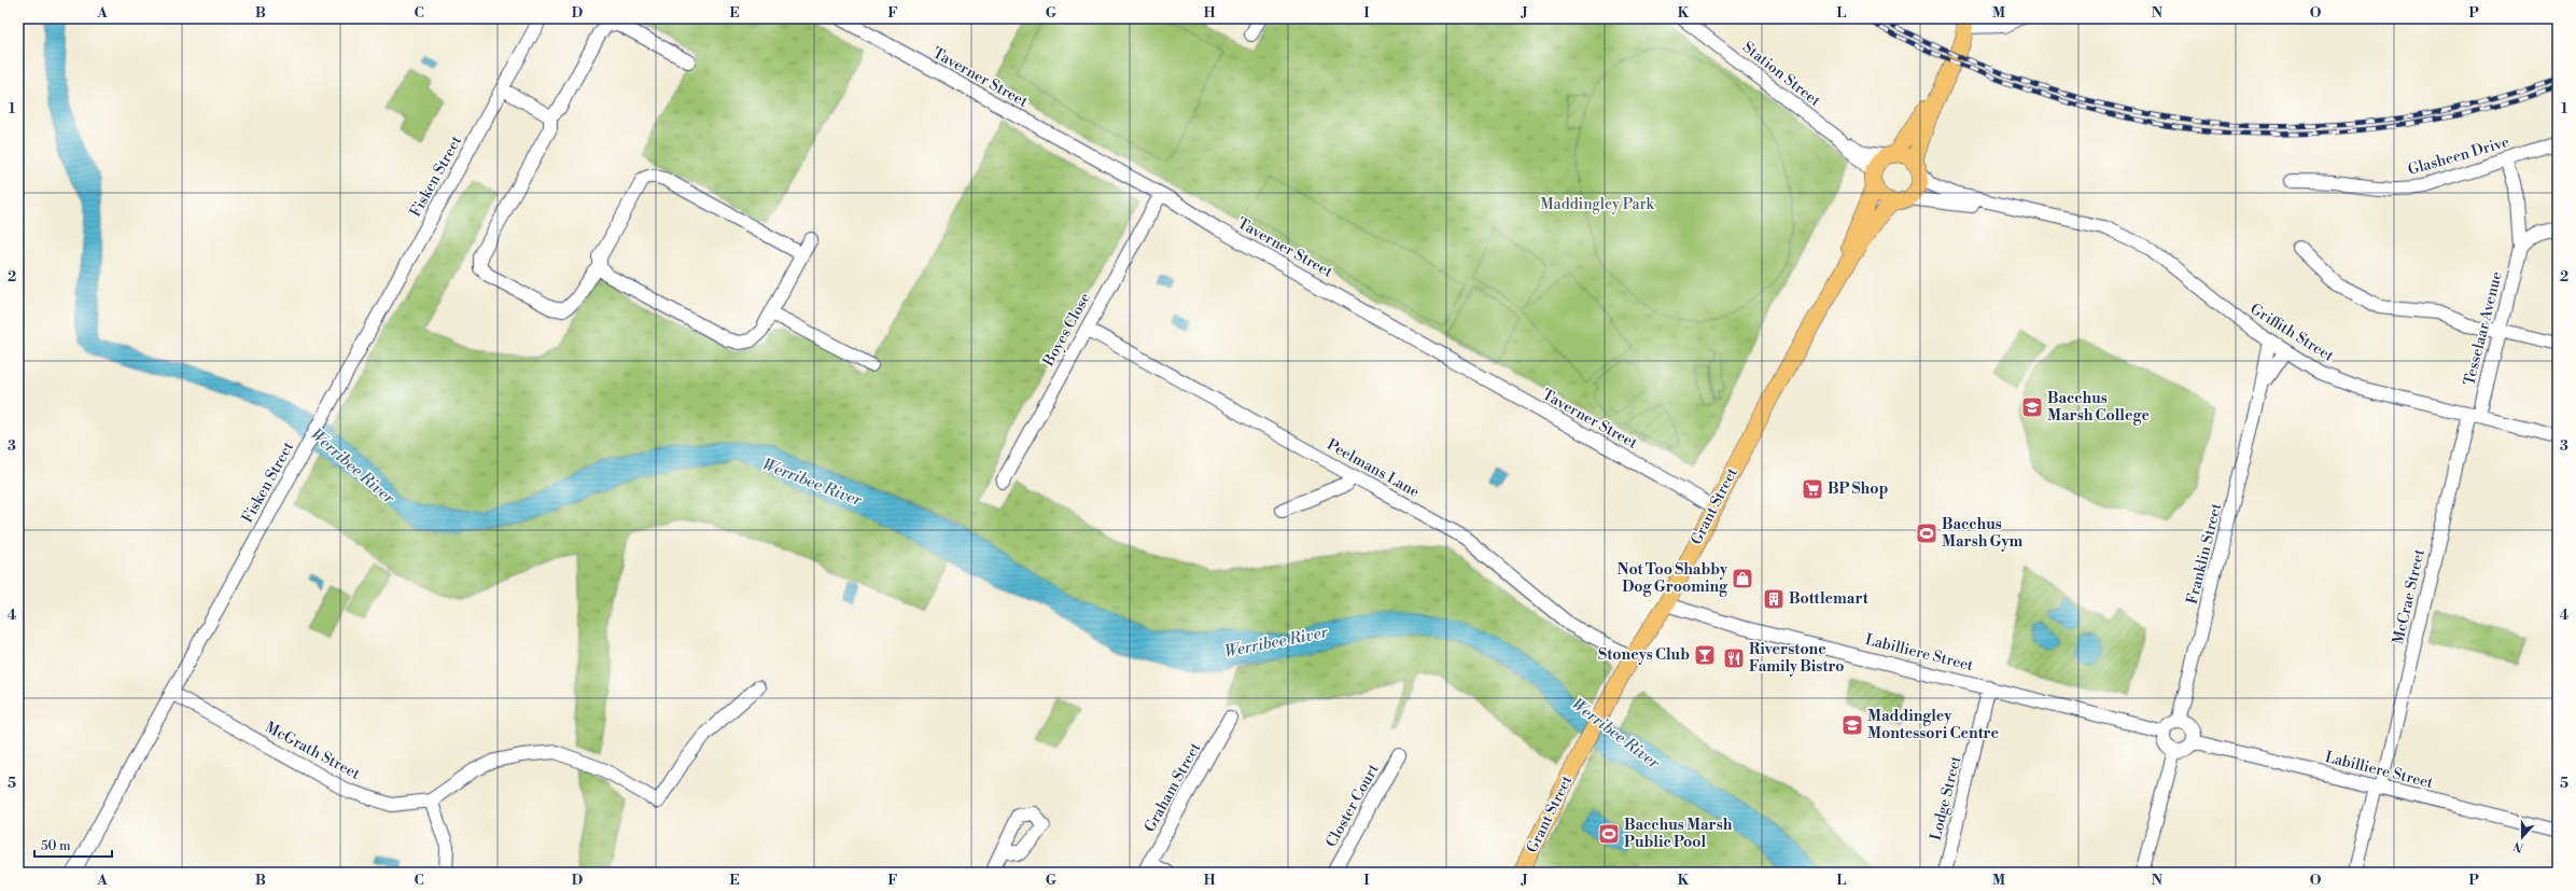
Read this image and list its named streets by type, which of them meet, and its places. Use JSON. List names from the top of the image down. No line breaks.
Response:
{"streets":{"main road":["Grant Street"],"street":["Station Street","Taverner Street","Glasheen Drive","Fisken Street","Tesselaar Avenue","Boyes Close","Griffith Street","Peelmans Lane","Franklin Street","McCrae Street","Labilliere Street","McGrath Street","Graham Street","Lodge Street","Closter Court"]},"crossings":[["Station Street","Griffith Street"],["Station Street","Grant Street"],["Taverner Street","Boyes Close"],["Taverner Street","Grant Street"],["Glasheen Drive","Tesselaar Avenue"],["Fisken Street","McGrath Street"],["Tesselaar Avenue","Griffith Street"],["Tesselaar Avenue","McCrae Street"],["Boyes Close","Peelmans Lane"],["Griffith Street","Grant Street"],["Griffith Street","Franklin Street"],["Griffith Street","McCrae Street"],["Peelmans Lane","Grant Street"],["Grant Street","Labilliere Street"],["Franklin Street","Labilliere Street"],["McCrae Street","Labilliere Street"],["Labilliere Street","Lodge Street"]],"water":["Werribee River"],"parks":["Maddingley Park"],"places":{"school or university":["Bacchus Marsh College","Maddingley Montessori Centre"],"supermarket":["BP Shop"],"sports":["Bacchus Marsh Gym","Bacchus Marsh Public Pool"],"shop":["Not Too Shabby Dog Grooming"],"building":["Bottlemart"],"bar":["Stoneys Club"],"restaurant":["Riverstone Family Bistro"]},"scale_bar":"50 m","north":"bottom","grid":{"columns":["A","B","C","D","E","F","G","H","I","J","K","L","M","N","O","P"],"rows":["1","2","3","4","5"]}}
